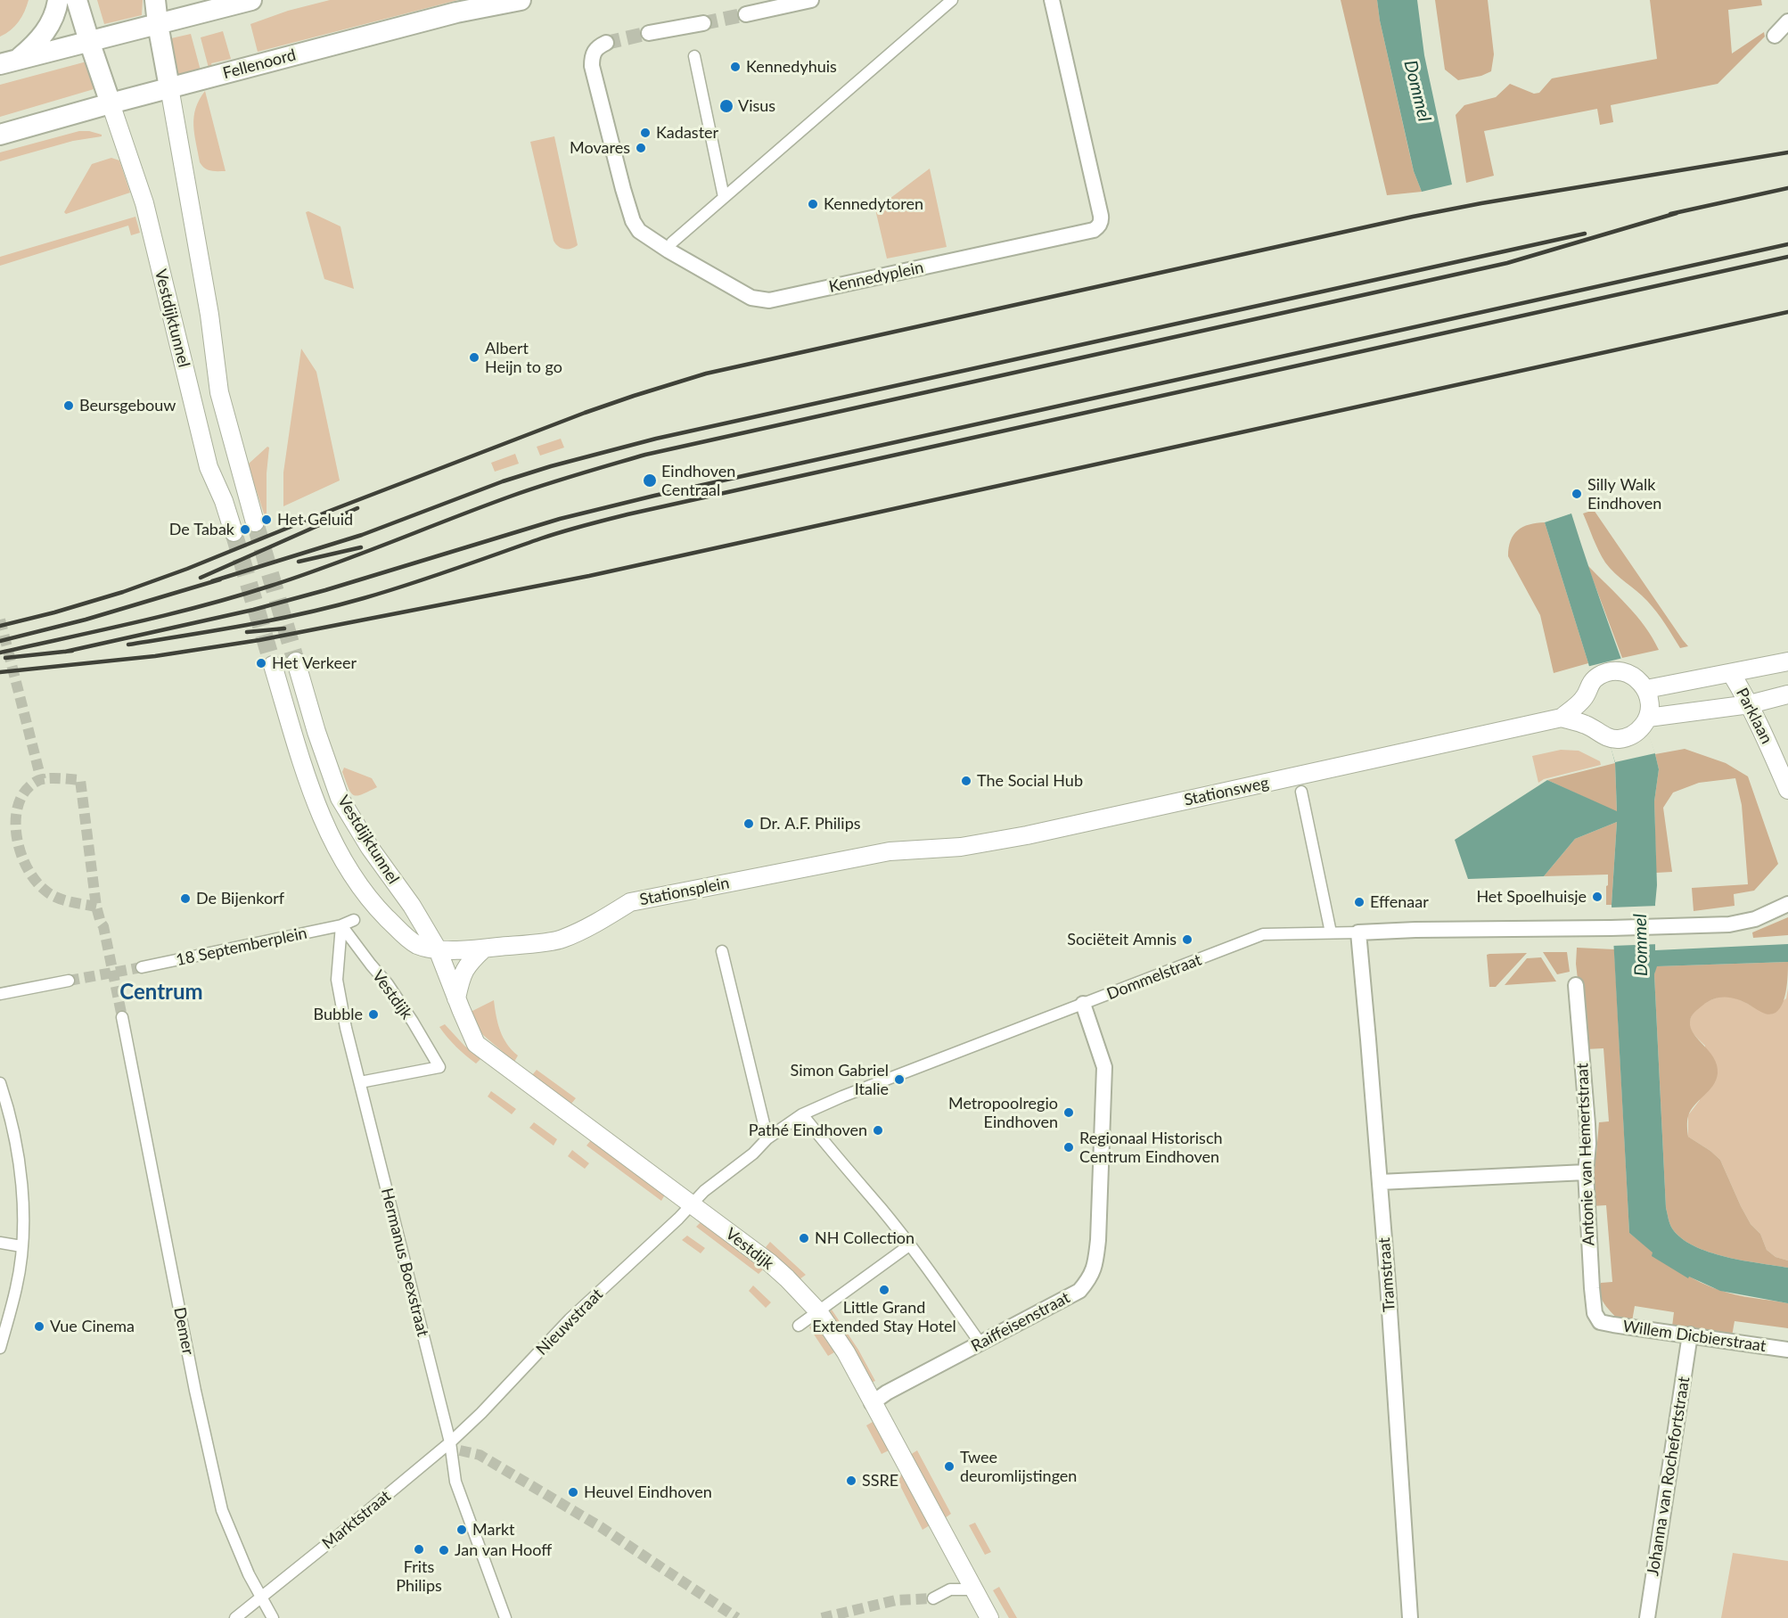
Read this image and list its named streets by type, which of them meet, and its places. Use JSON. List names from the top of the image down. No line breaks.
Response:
{"streets":{"main road":["Fellenoord"],"street":["Kennedyplein","Vestdijktunnel","Parklaan","Stationsweg","Stationsplein","18 Septemberplein","Dommelstraat","Vestdijk","Antonie van Hemertstraat","Hermanus Boexstraat","Tramstraat","Nieuwstraat","Raiffeisenstraat","Demer","Willem Dicbierstraat","Johanna van Rochefortstraat","Marktstraat"]},"crossings":[["Fellenoord","Vestdijktunnel"],["Vestdijktunnel","Stationsplein"],["Vestdijktunnel","Vestdijk"],["Parklaan","Stationsweg"],["Stationsweg","Stationsplein"],["Stationsplein","Vestdijk"],["18 Septemberplein","Vestdijk"],["Dommelstraat","Vestdijk"],["Dommelstraat","Tramstraat"],["Dommelstraat","Nieuwstraat"],["Dommelstraat","Raiffeisenstraat"],["Vestdijk","Hermanus Boexstraat"],["Vestdijk","Nieuwstraat"],["Vestdijk","Raiffeisenstraat"],["Antonie van Hemertstraat","Willem Dicbierstraat"],["Hermanus Boexstraat","Nieuwstraat"],["Hermanus Boexstraat","Marktstraat"],["Nieuwstraat","Marktstraat"],["Demer","Marktstraat"],["Willem Dicbierstraat","Johanna van Rochefortstraat"]],"districts":["Centrum"],"water":["Dommel"],"places":["Kennedyhuis","Visus","Kadaster","Movares","Kennedytoren","Albert Heijn to go","Beursgebouw","Eindhoven Centraal","Silly Walk Eindhoven","Het Geluid","De Tabak","Het Verkeer","The Social Hub","Dr. A.F. Philips","Het Spoelhuisje","De Bijenkorf","Effenaar","Sociëteit Amnis","Bubble","Simon Gabriel Italie","Metropoolregio Eindhoven","Pathé Eindhoven","Regionaal Historisch Centrum Eindhoven","NH Collection","Little Grand Extended Stay Hotel","Vue Cinema","Twee deuromlijstingen","SSRE","Heuvel Eindhoven","Markt","Frits Philips","Jan van Hooff"]}
